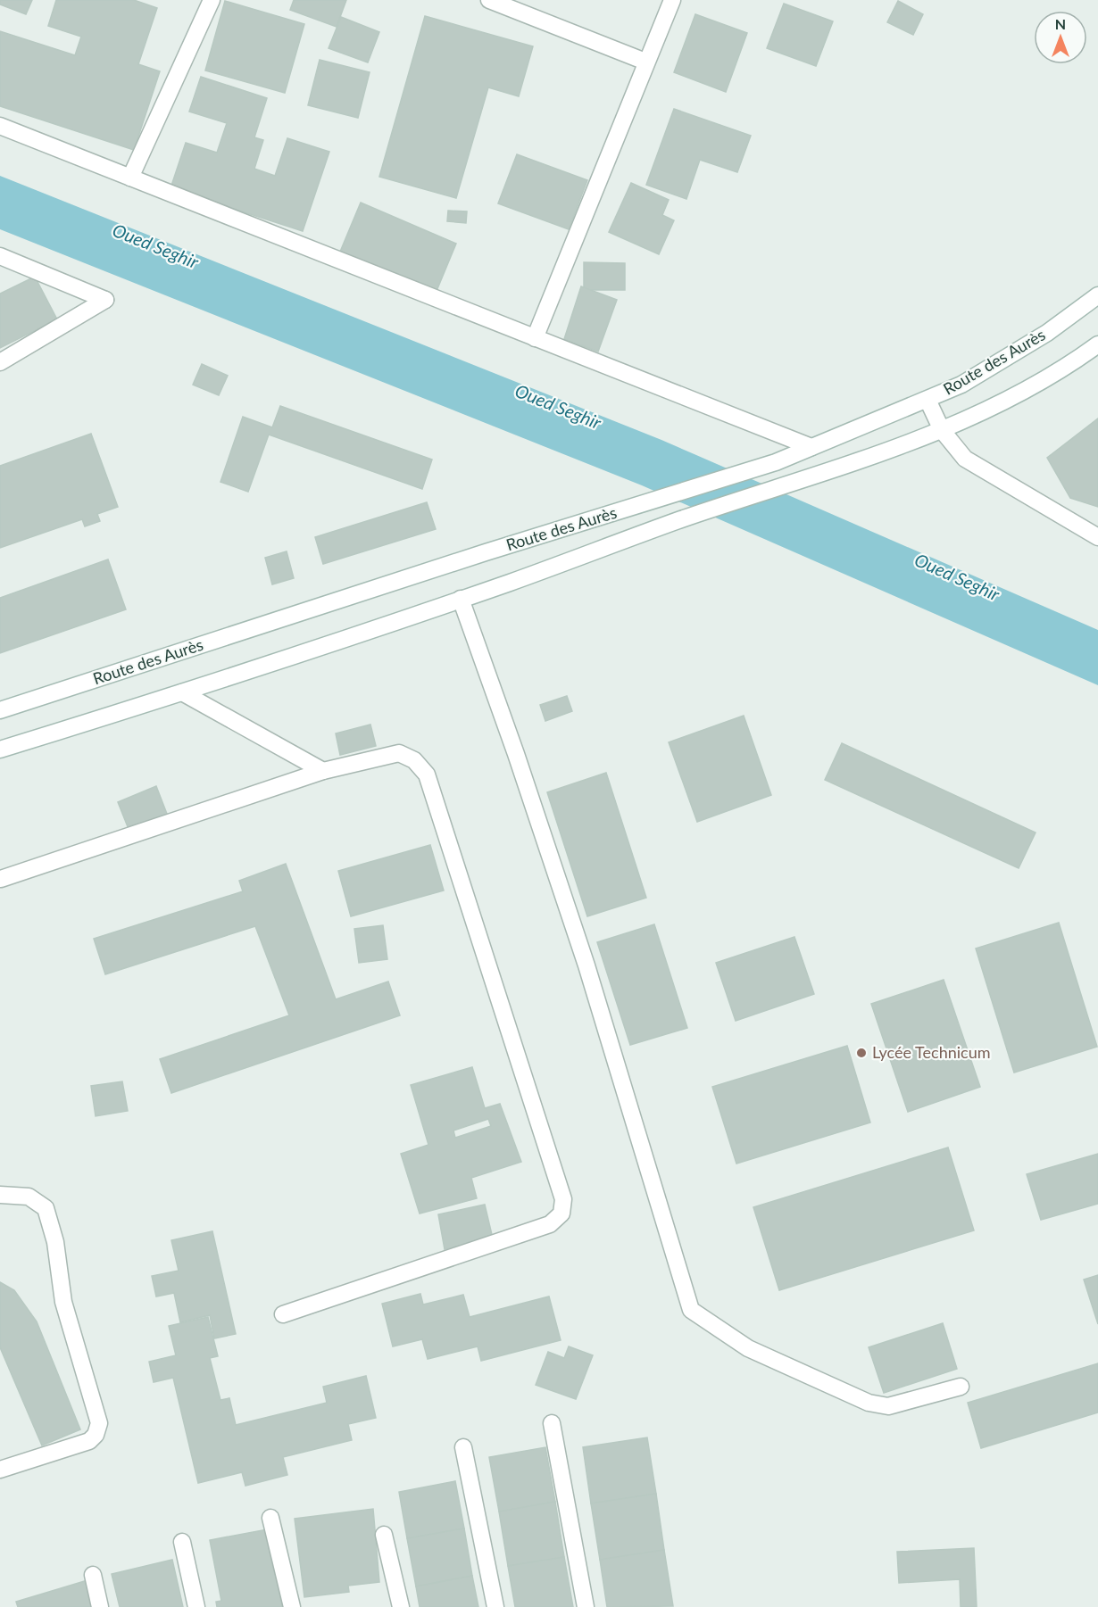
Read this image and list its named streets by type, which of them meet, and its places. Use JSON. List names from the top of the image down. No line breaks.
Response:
{"streets":{"street":["Route des Aurès"]},"water":["Oued Seghir"],"places":["Lycée Technicum"],"north":"top"}
